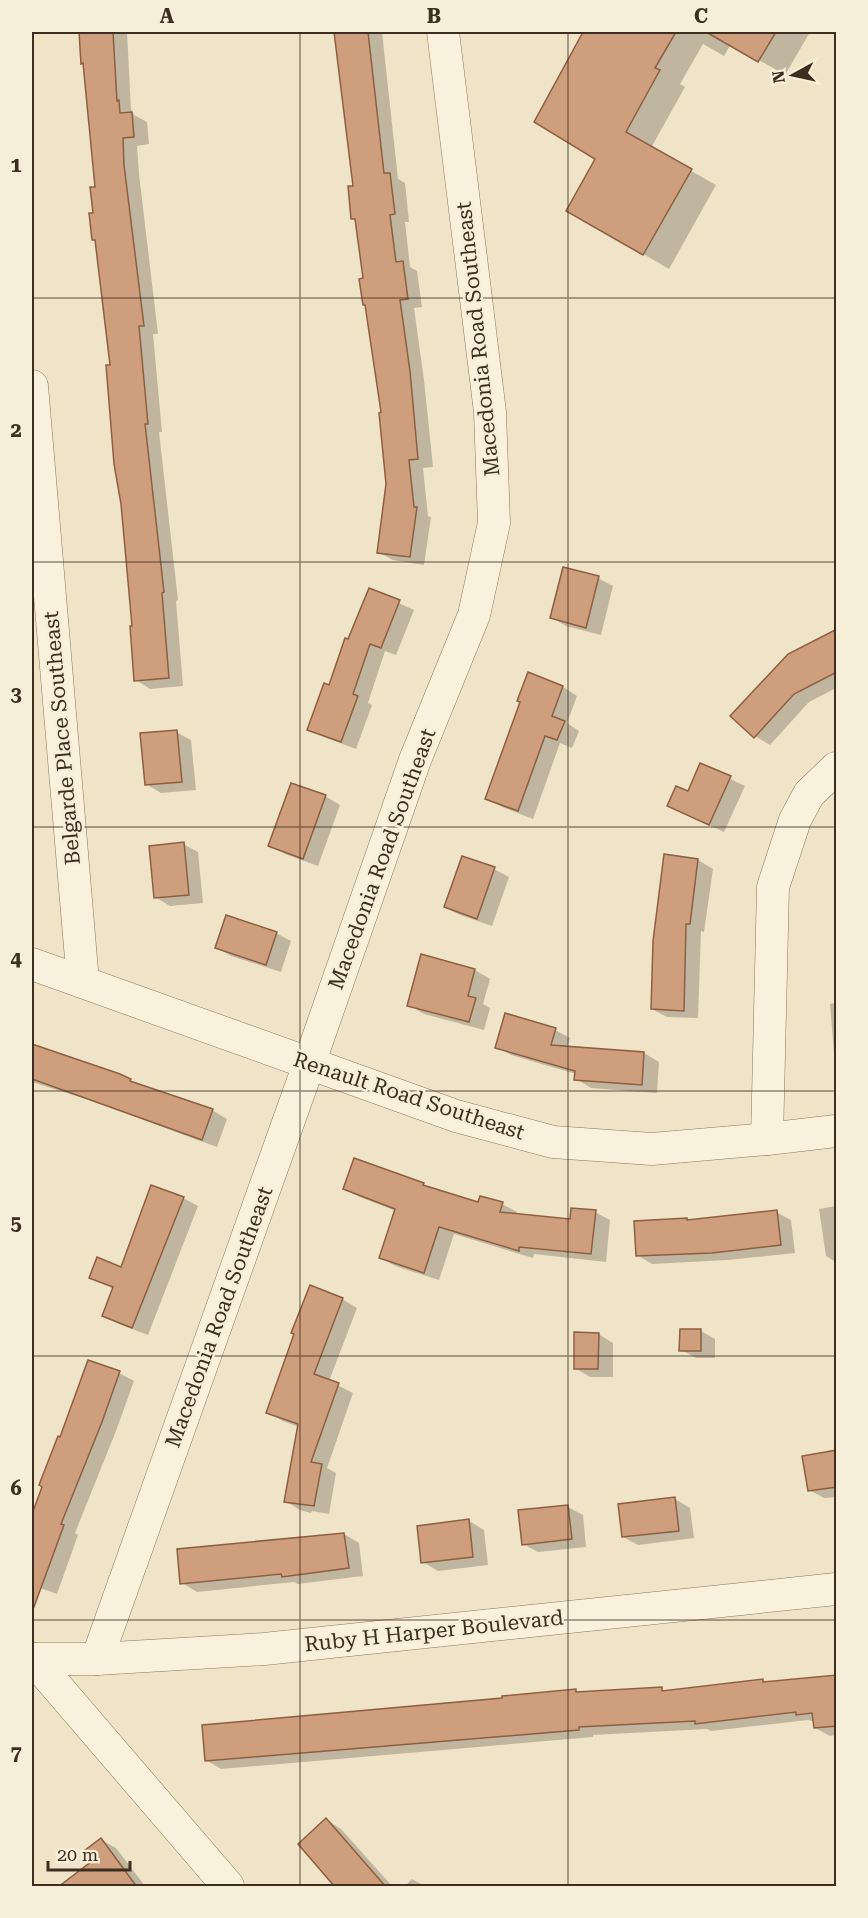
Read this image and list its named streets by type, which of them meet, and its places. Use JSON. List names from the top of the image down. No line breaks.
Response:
{"streets":{"street":["Macedonia Road Southeast","Belgarde Place Southeast","Renault Road Southeast","Ruby H Harper Boulevard"]},"crossings":[["Macedonia Road Southeast","Renault Road Southeast"],["Macedonia Road Southeast","Ruby H Harper Boulevard"],["Belgarde Place Southeast","Renault Road Southeast"]],"scale_bar":"20 m","north":"left","grid":{"columns":["A","B","C"],"rows":["1","2","3","4","5","6","7"]}}
